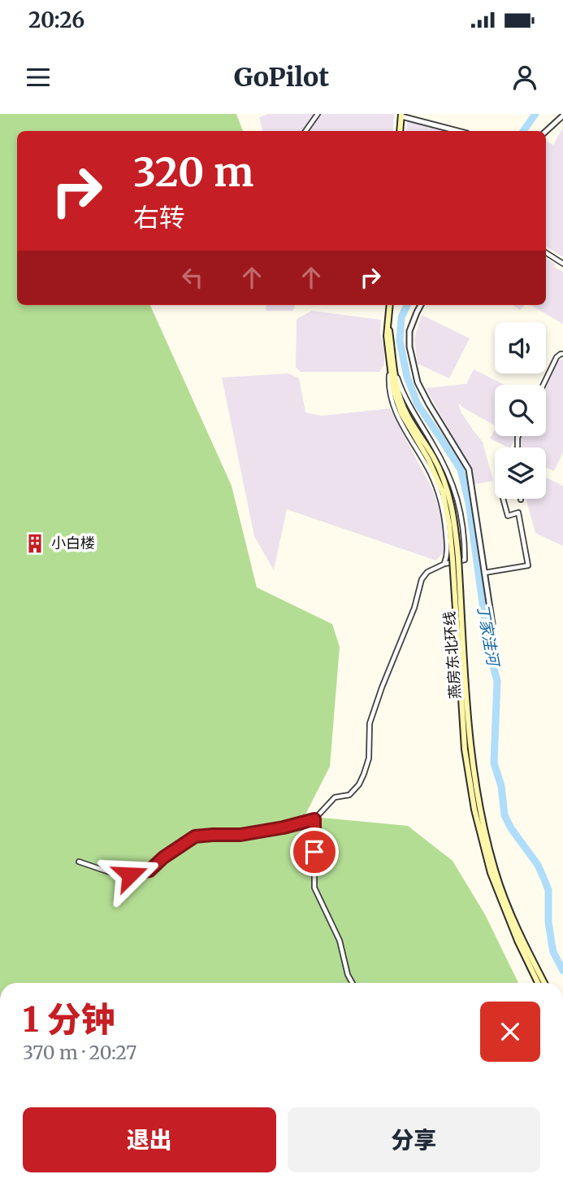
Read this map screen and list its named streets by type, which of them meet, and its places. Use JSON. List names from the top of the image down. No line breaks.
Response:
{"streets":{"main road":["燕房东北环线"]},"water":["丁家洼河"],"places":{"building":["小白楼"]},"page":{"status":"20:26","header":"GoPilot","turn":["320 m","右转"],"heading":["1 分钟","370 m · 20:27"],"buttons":["退出","分享"]}}
